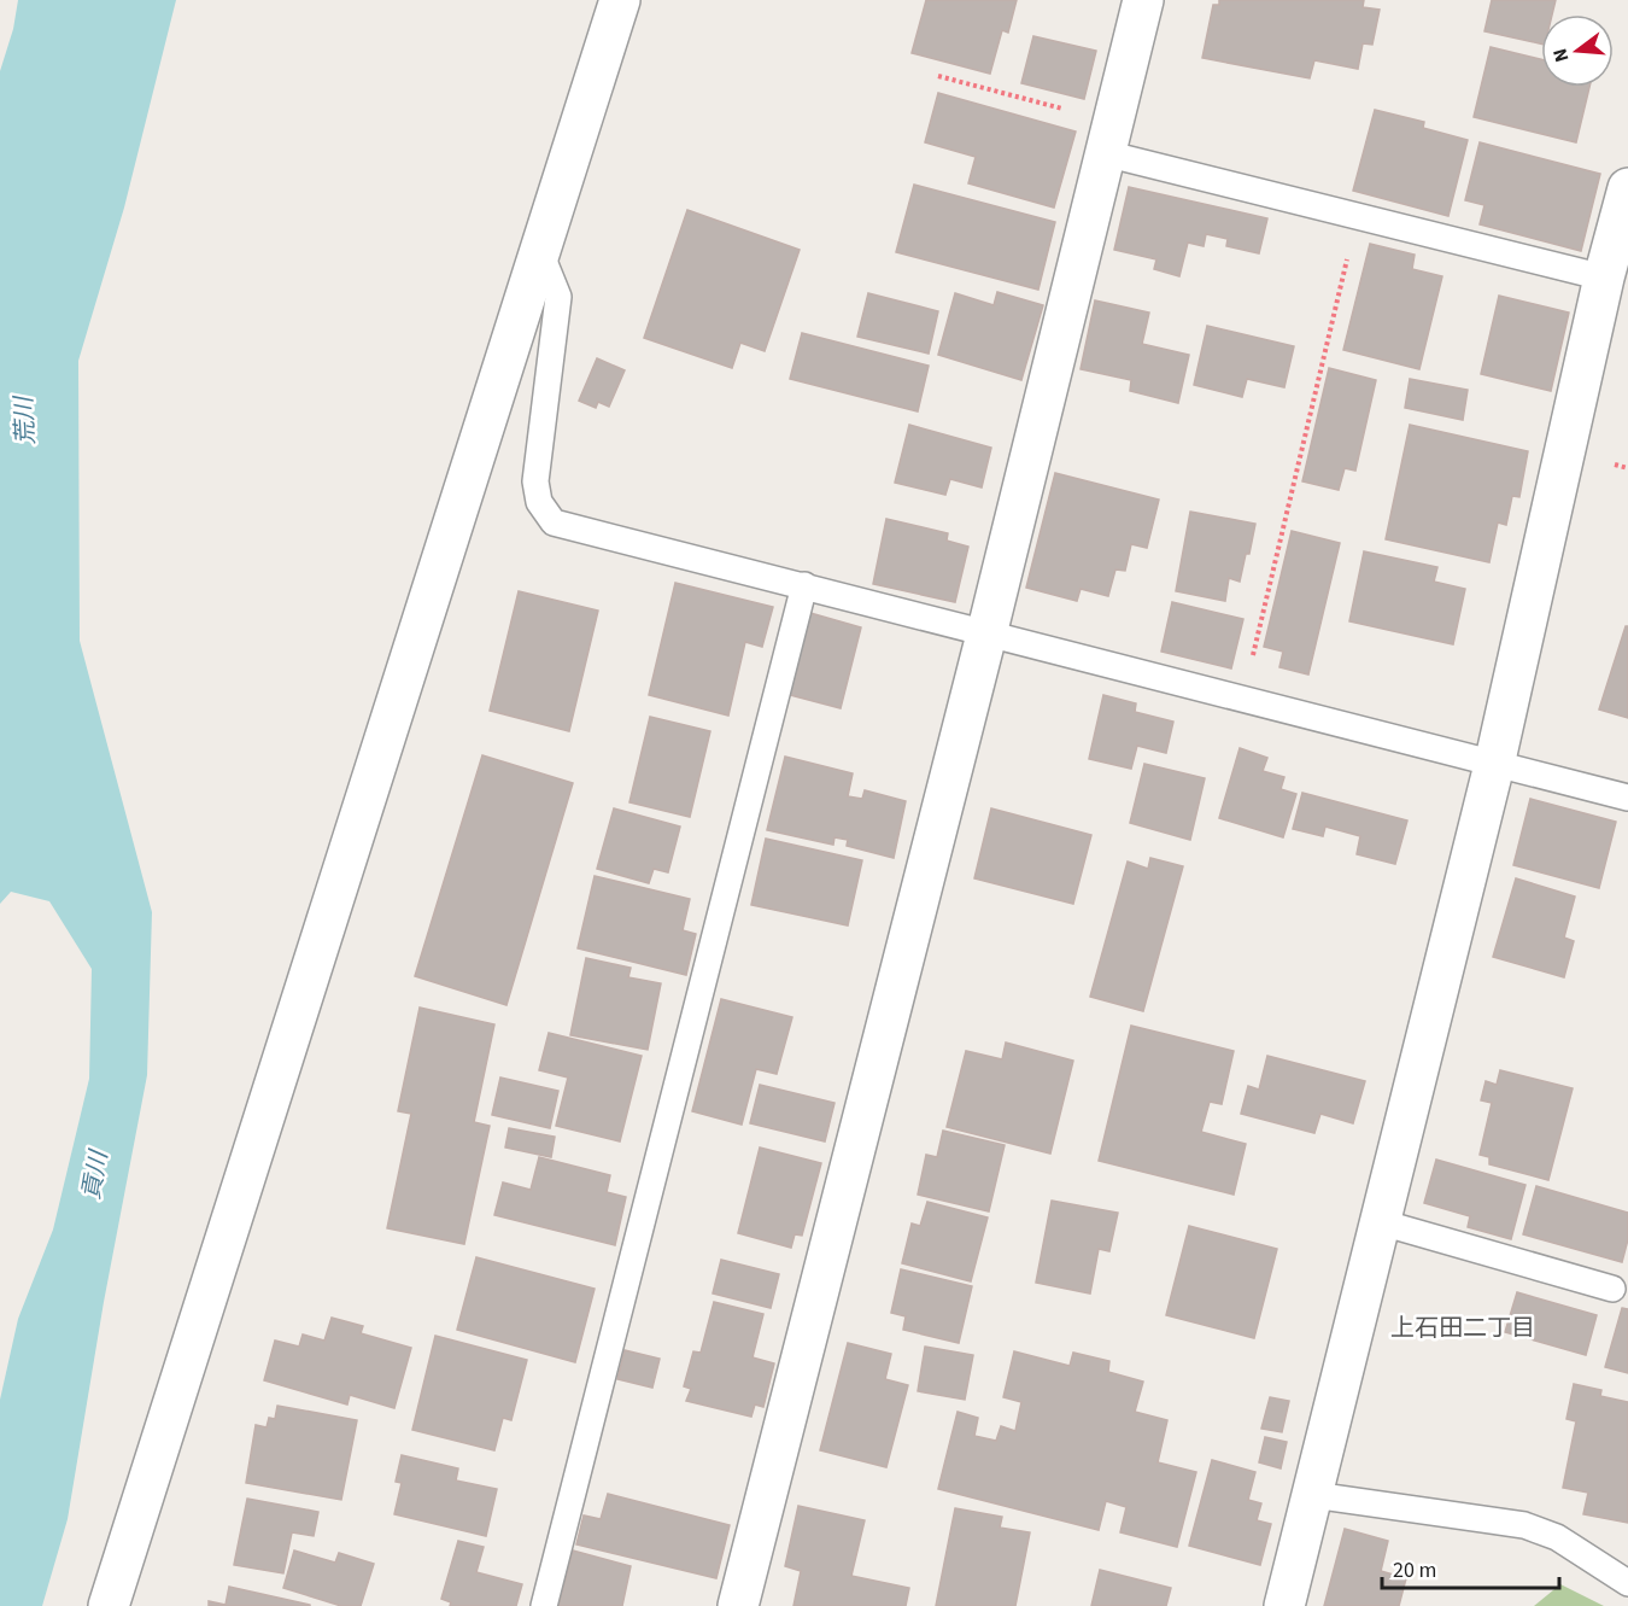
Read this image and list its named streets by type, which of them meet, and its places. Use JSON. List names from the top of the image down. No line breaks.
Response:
{"districts":["上石田二丁目"],"water":["荒川","貢川"],"scale_bar":"20 m","north":"left"}
